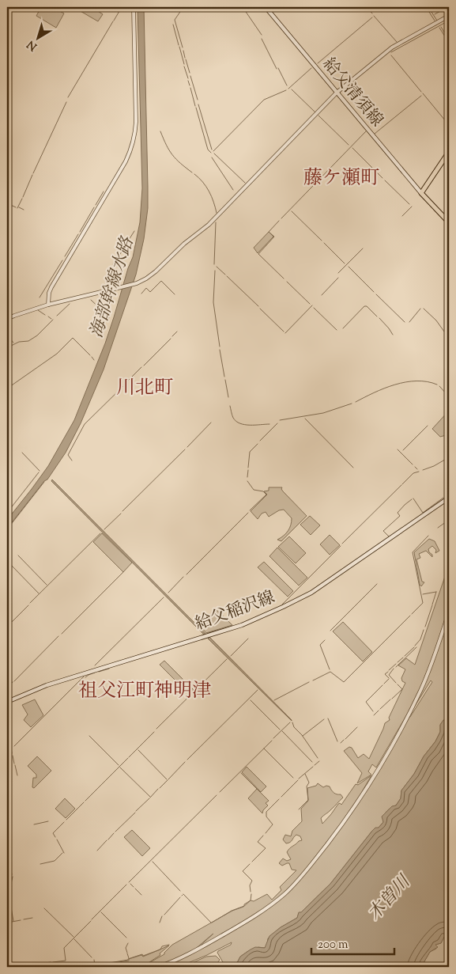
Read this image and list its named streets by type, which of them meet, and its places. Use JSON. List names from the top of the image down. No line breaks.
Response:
{"streets":{"main road":["給父清須線","給父稲沢線"]},"districts":["藤ケ瀬町","川北町","祖父江町神明津"],"water":["海部幹線水路","木曽川"],"scale_bar":"200 m","north":"bottom left"}
